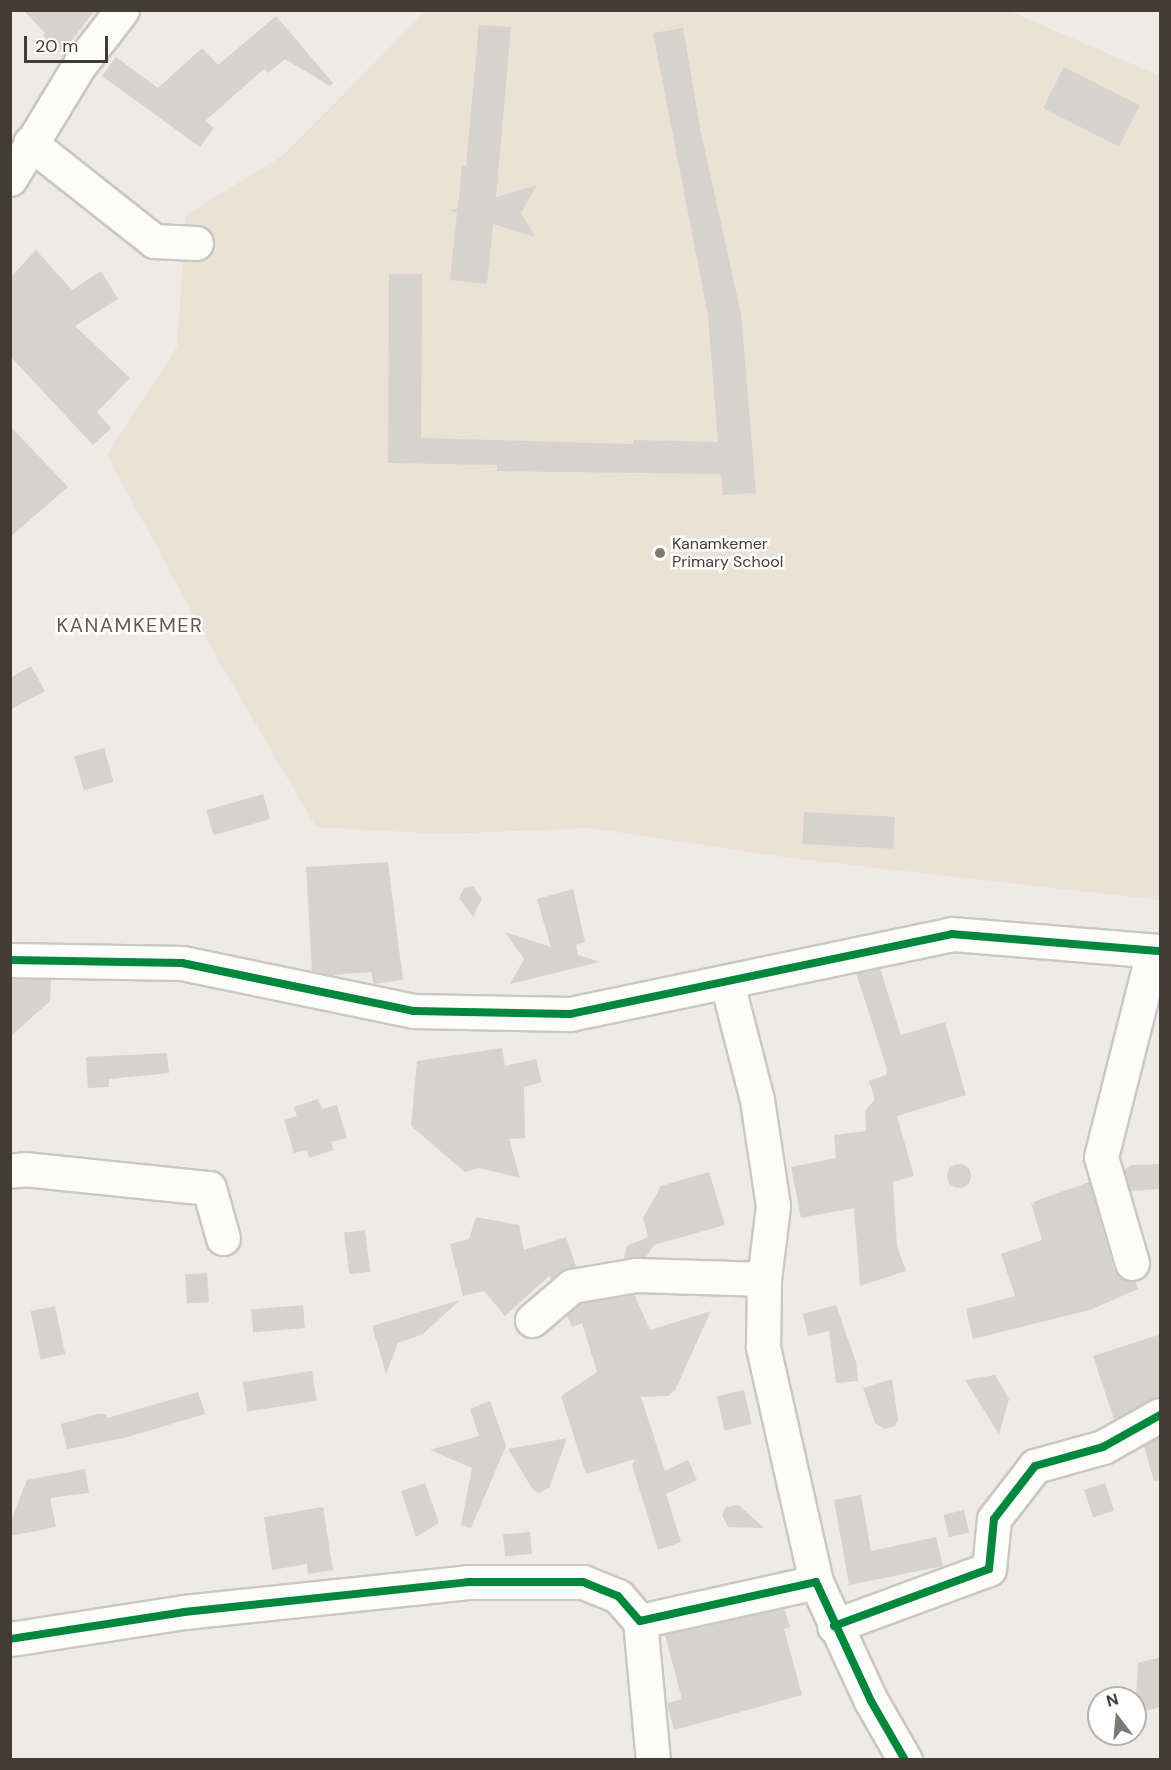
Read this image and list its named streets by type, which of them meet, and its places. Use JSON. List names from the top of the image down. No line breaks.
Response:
{"districts":["KANAMKEMER"],"places":["Kanamkemer Primary School"],"scale_bar":"20 m","north":"top"}
